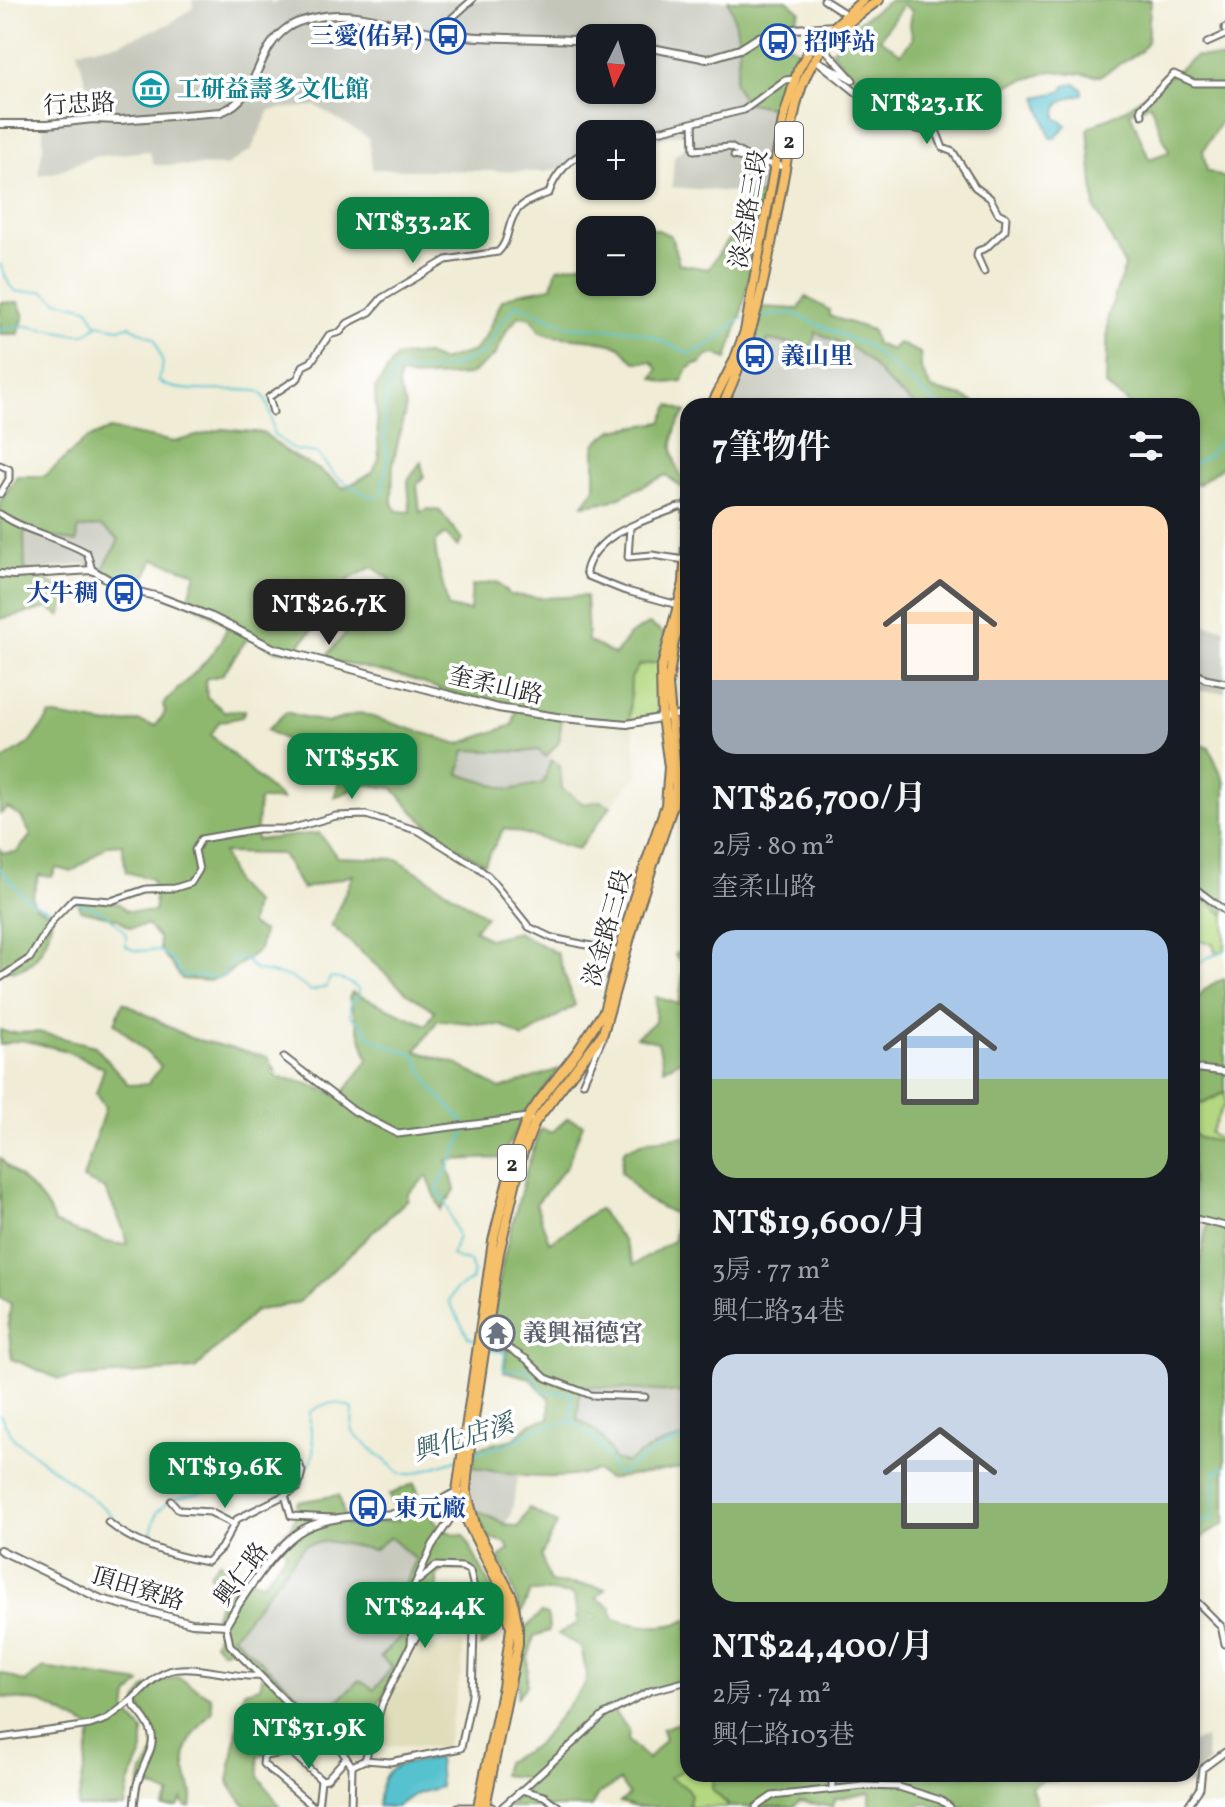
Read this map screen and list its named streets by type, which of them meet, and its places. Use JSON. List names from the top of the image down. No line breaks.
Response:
{"streets":{"main road":["2","淡金路三段"],"street":["行忠路","奎柔山路","興仁路","頂田寮路"]},"crossings":[["2","淡金路三段"],["2","興仁路"],["淡金路三段","奎柔山路"],["淡金路三段","興仁路"],["興仁路","頂田寮路"]],"water":["興化店溪"],"places":{"bus stop":["三愛(佑昇)","招呼站","義山里","大牛稠","東元廠"],"museum":["工研益壽多文化館"],"temple":["義興福德宮"]},"north":"bottom","page":{"map_buttons":["+","−"],"price":["NT$23.1K","NT$33.2K","NT$26.7K","NT$55K","NT$19.6K","NT$24.4K","NT$31.9K"],"heading":"7筆物件","list":[{"name":"NT$26,700/月","note":"2房 · 80 m² · 奎柔山路"},{"name":"NT$19,600/月","note":"3房 · 77 m² · 興仁路34巷"},{"name":"NT$24,400/月","note":"2房 · 74 m² · 興仁路103巷"}]}}
